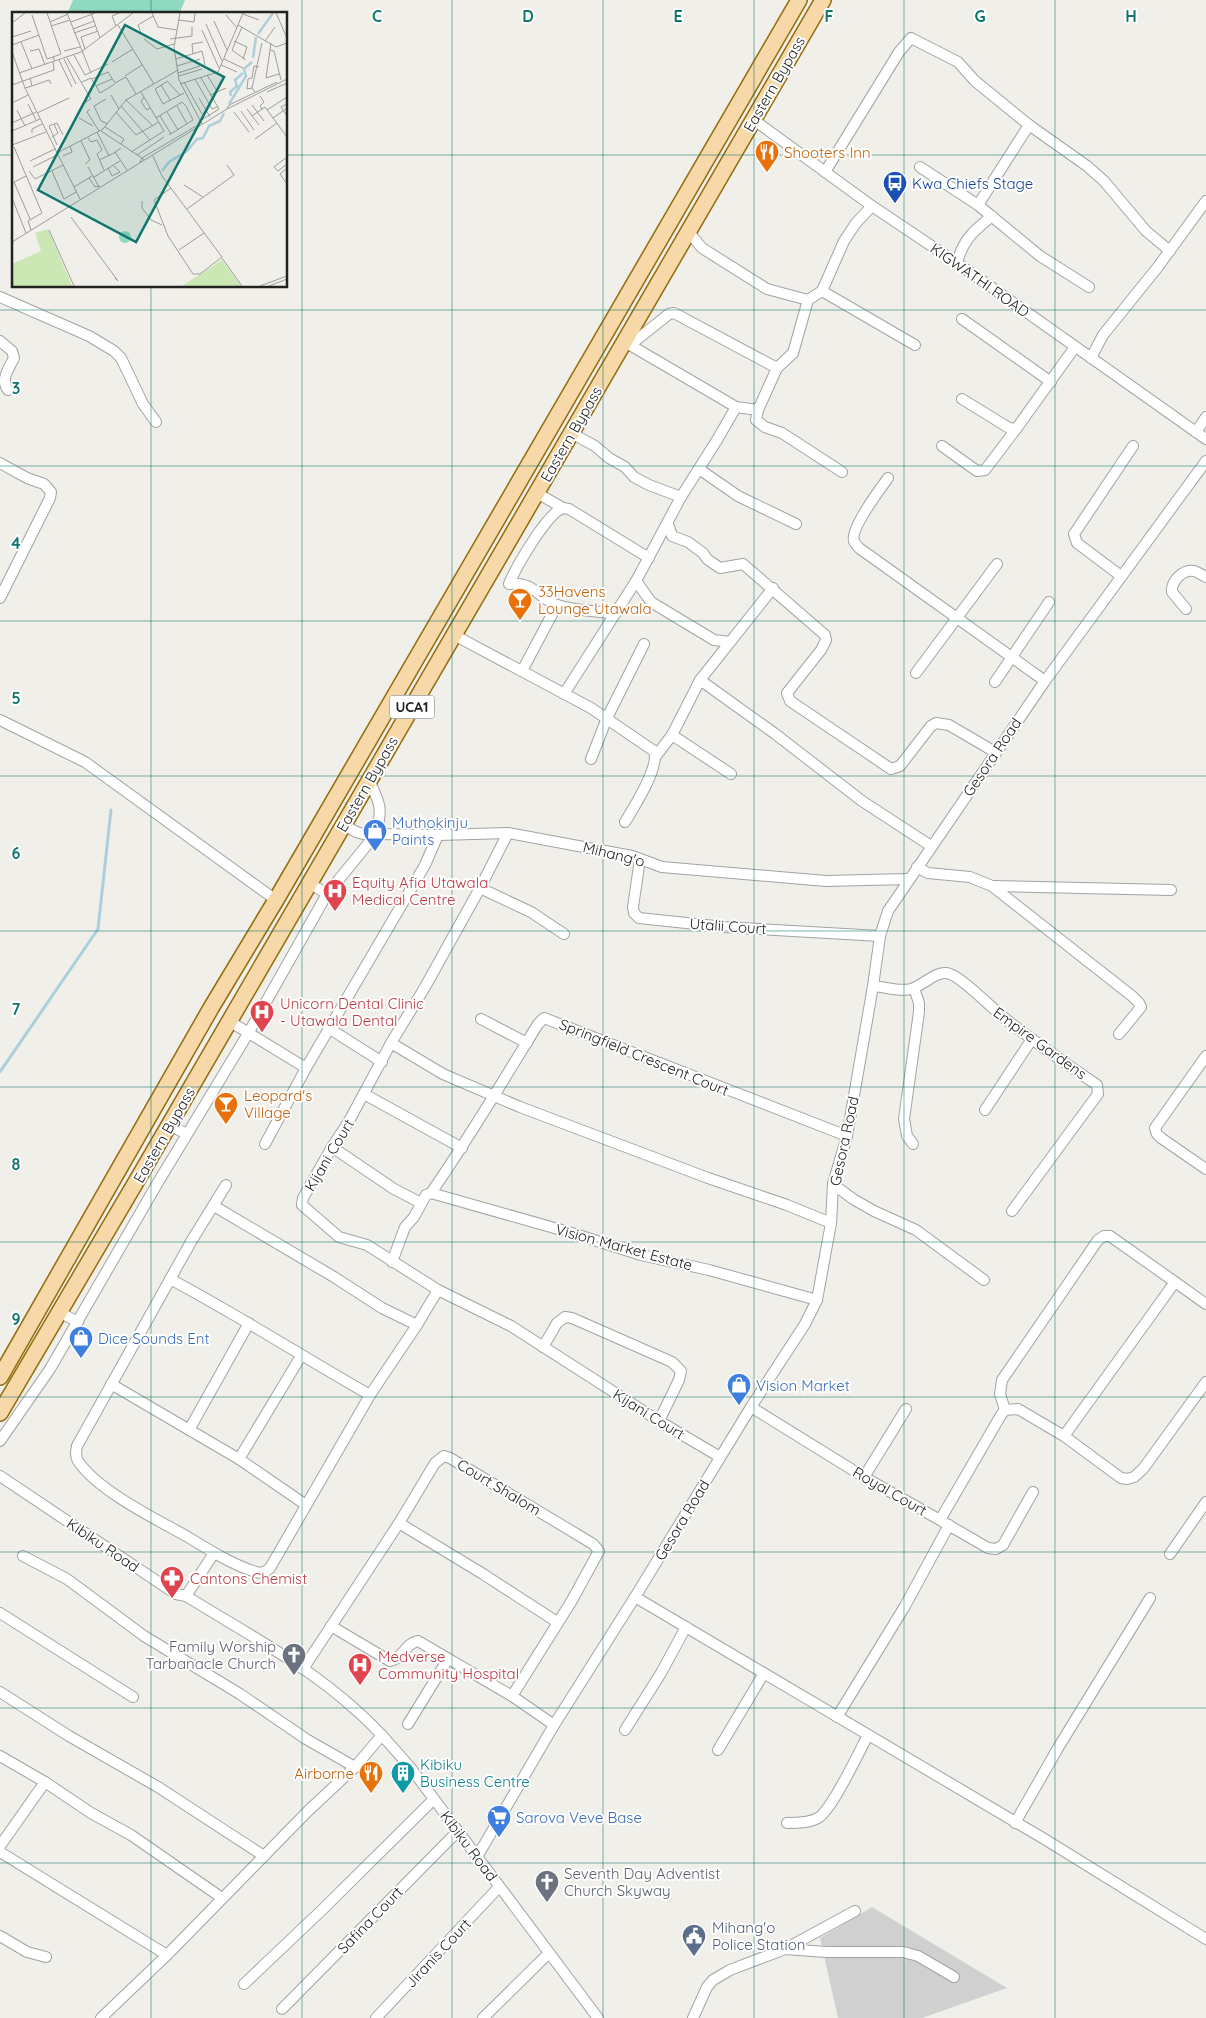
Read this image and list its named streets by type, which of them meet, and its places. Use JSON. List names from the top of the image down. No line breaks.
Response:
{"streets":{"main road":["Eastern Bypass","UCA1"],"street":["KIGWATHI ROAD","Gesora Road","Mihang'o","Utalii Court","Empire Gardens","Springfield Crescent Court","Kijani Court","Vision Market Estate","Court Shalom","Royal Court","Kibiku Road","Safina Court","Jiranis Court"]},"crossings":[["Eastern Bypass","KIGWATHI ROAD"],["Eastern Bypass","Mihang'o"],["Gesora Road","Mihang'o"],["Gesora Road","Utalii Court"],["Gesora Road","Empire Gardens"],["Gesora Road","Springfield Crescent Court"],["Gesora Road","Kijani Court"],["Gesora Road","Vision Market Estate"],["Gesora Road","Royal Court"],["Gesora Road","Kibiku Road"],["Mihang'o","Utalii Court"],["Mihang'o","Kijani Court"],["Springfield Crescent Court","Kijani Court"],["Springfield Crescent Court","Vision Market Estate"],["Court Shalom","Kibiku Road"],["Kibiku Road","Safina Court"],["Kibiku Road","Jiranis Court"]],"places":{"restaurant":["Shooters Inn","Airborne"],"bus stop":["Kwa Chiefs Stage"],"bar":["33Havens Lounge Utawala","Leopard's Village"],"shop":["Muthokinju Paints","Dice Sounds Ent","Vision Market"],"hospital":["Equity Afia Utawala Medical Centre","Unicorn Dental Clinic - Utawala Dental","Medverse Community Hospital"],"pharmacy":["Cantons Chemist"],"church":["Family Worship Tarbanacle Church","Seventh Day Adventist Church Skyway"],"building":["Kibiku Business Centre"],"supermarket":["Sarova Veve Base"],"public building":["Mihang'o Police Station"]},"grid":{"columns":["C","D","E","F","G","H"],"rows":["3","4","5","6","7","8","9"]}}
